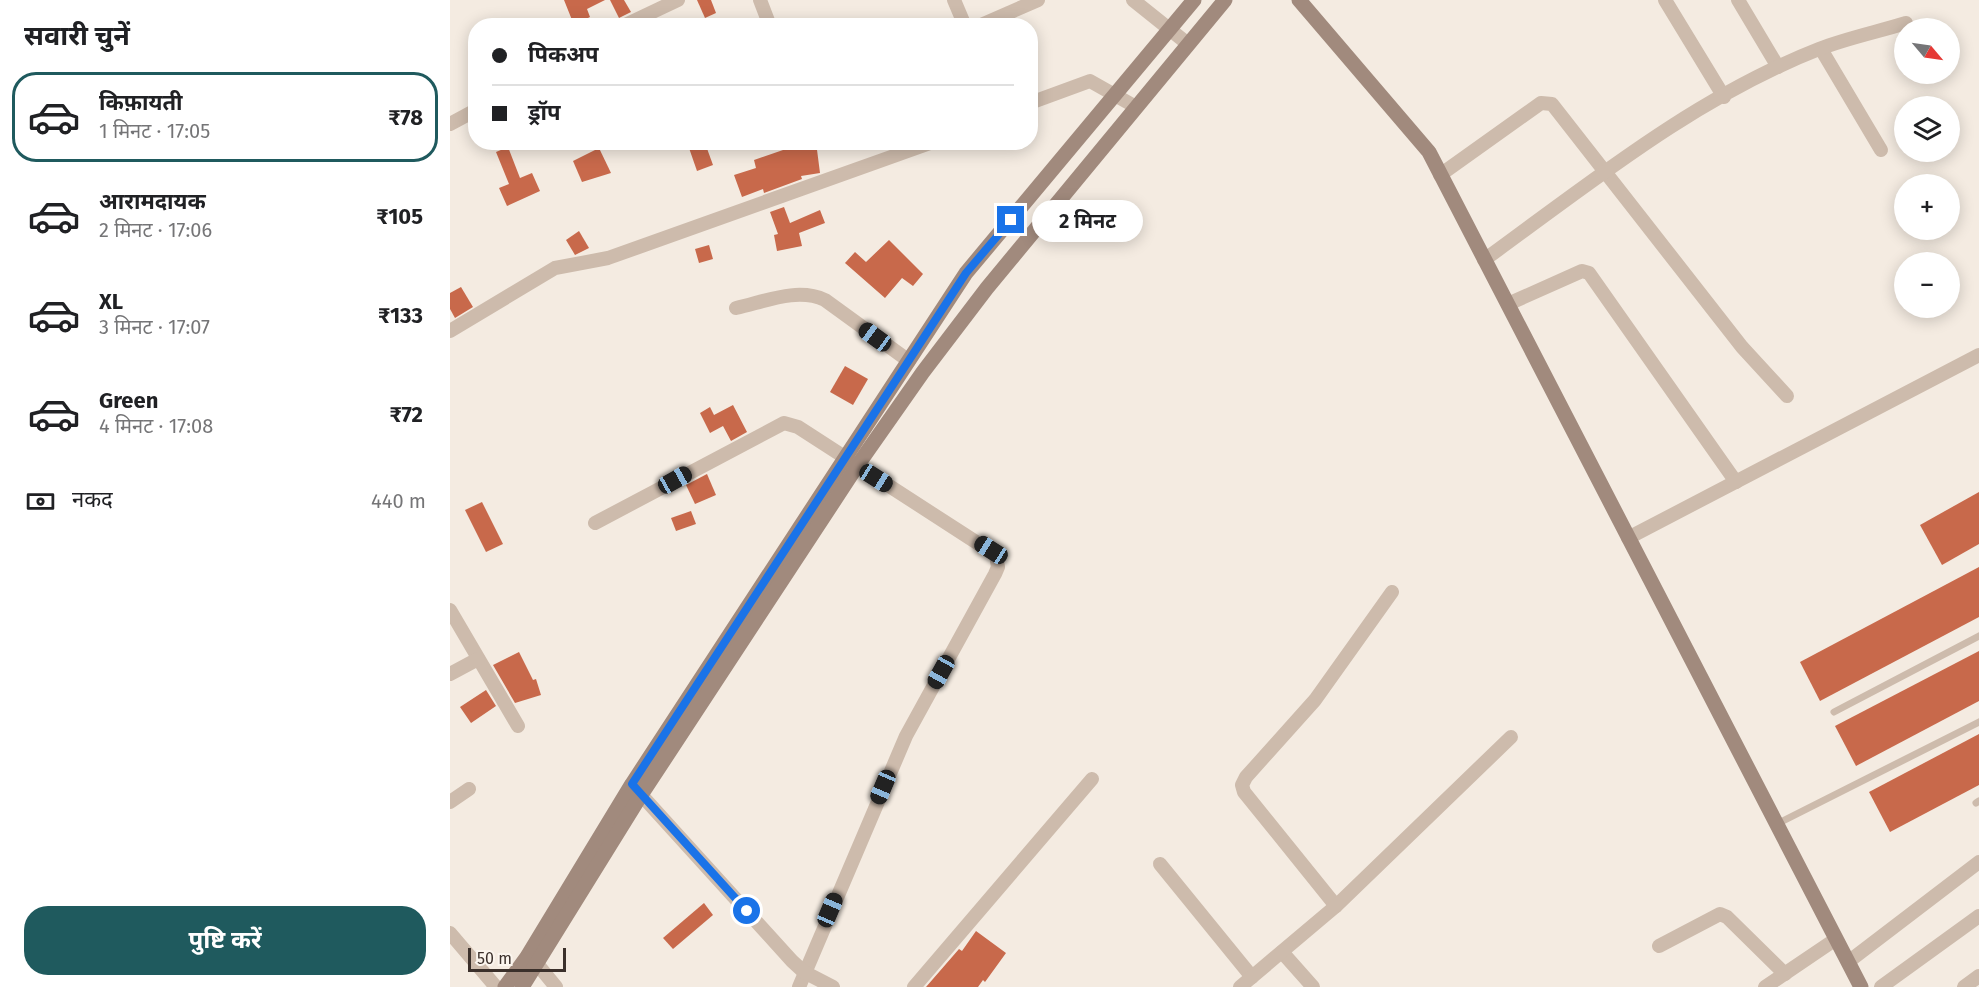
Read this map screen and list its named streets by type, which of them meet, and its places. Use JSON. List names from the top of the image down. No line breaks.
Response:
{"scale_bar":"50 m","north":"bottom right","page":{"heading":"सवारी चुनें","map_buttons":["+","−"],"banner":["पिकअप","ड्रॉप"],"list":[{"name":"किफ़ायती","note":"1 मिनट · 17:05","value":"₹78"},{"name":"आरामदायक","note":"2 मिनट · 17:06","value":"₹105"},{"name":"XL","note":"3 मिनट · 17:07","value":"₹133"},{"name":"Green","note":"4 मिनट · 17:08","value":"₹72"}],"bubble":"2 मिनट","pay":["नकद","440 m"],"buttons":"पुष्टि करें","scale":"50 m"}}
